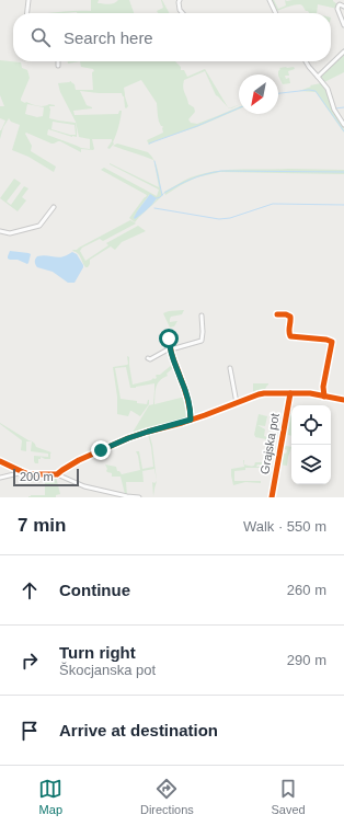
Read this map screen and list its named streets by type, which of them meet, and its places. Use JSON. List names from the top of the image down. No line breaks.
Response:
{"streets":{"street":["Grajska pot"]},"scale_bar":"200 m","north":"bottom left","page":{"search":"Search here","scale":"200 m","heading":["7 min","Walk · 550 m"],"list":[["Continue","260 m"],["Turn right","Škocjanska pot","290 m"],"Arrive at destination"],"nav":["Map","Directions","Saved"]}}
